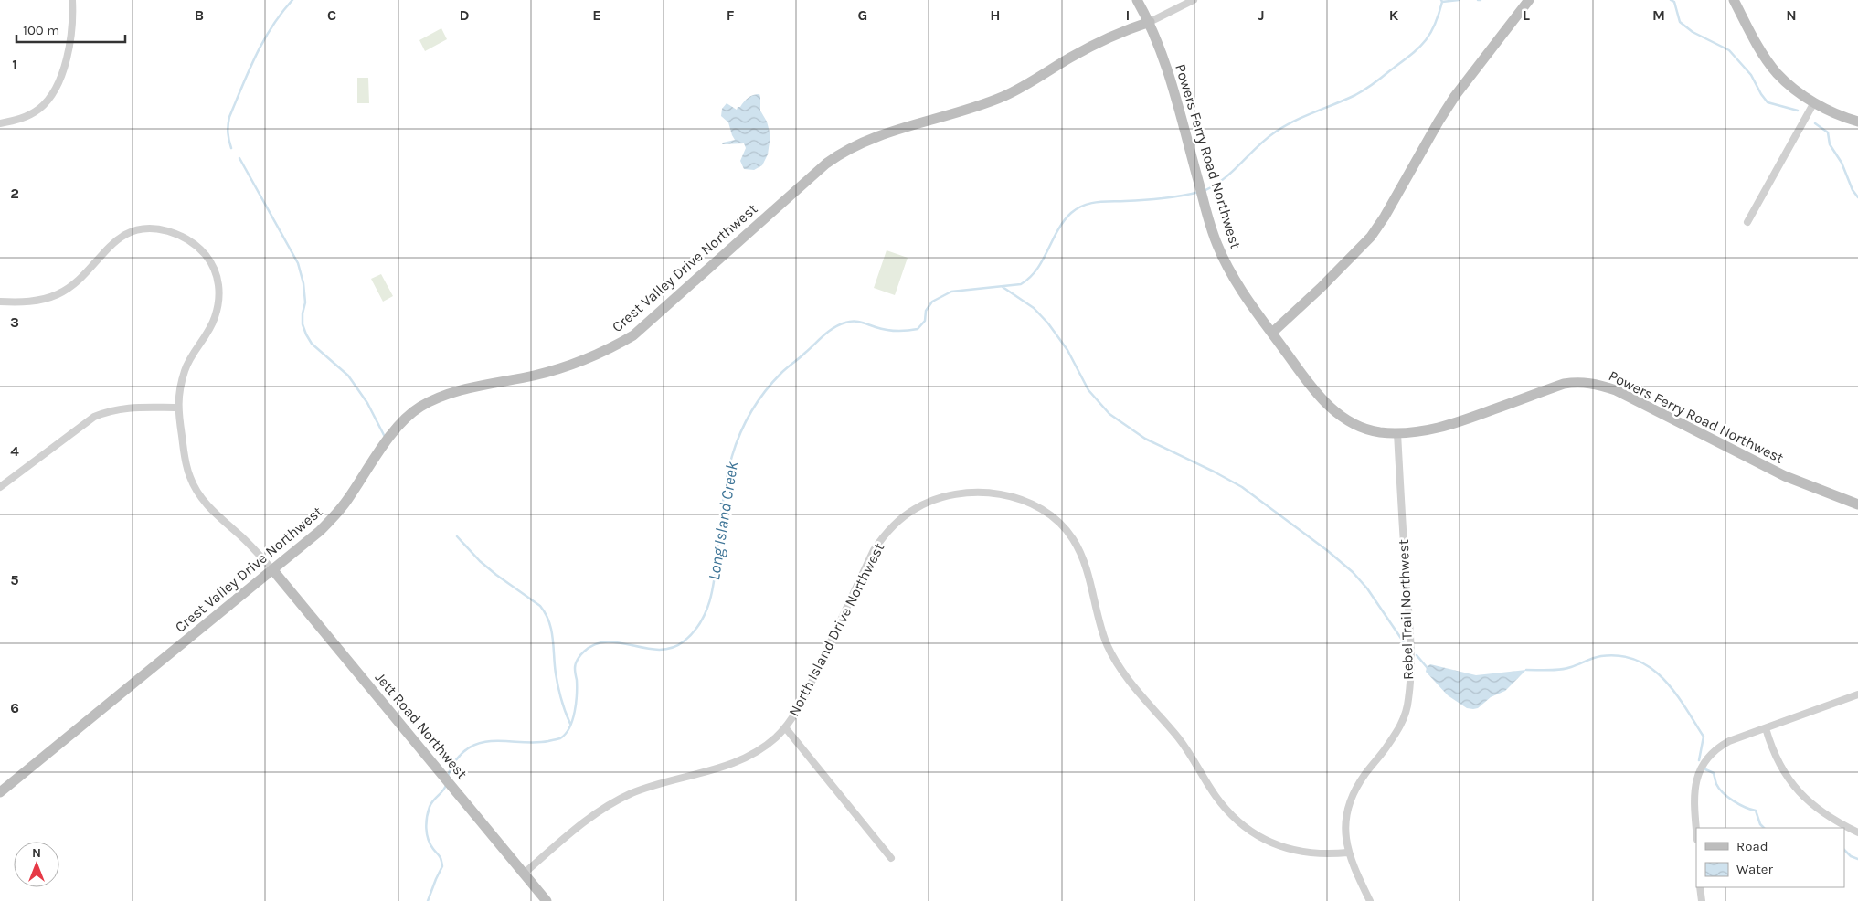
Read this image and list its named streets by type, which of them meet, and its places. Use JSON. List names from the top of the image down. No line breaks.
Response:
{"streets":{"street":["Powers Ferry Road Northwest","Crest Valley Drive Northwest","Rebel Trail Northwest","North Island Drive Northwest","Jett Road Northwest"]},"crossings":[["Powers Ferry Road Northwest","Crest Valley Drive Northwest"],["Powers Ferry Road Northwest","Rebel Trail Northwest"],["Crest Valley Drive Northwest","Jett Road Northwest"],["Rebel Trail Northwest","North Island Drive Northwest"],["North Island Drive Northwest","Jett Road Northwest"]],"water":["Long Island Creek"],"legend":["Road","Water"],"scale_bar":"100 m","north":"top","grid":{"columns":["B","C","D","E","F","G","H","I","J","K","L","M","N"],"rows":["1","2","3","4","5","6"]}}
